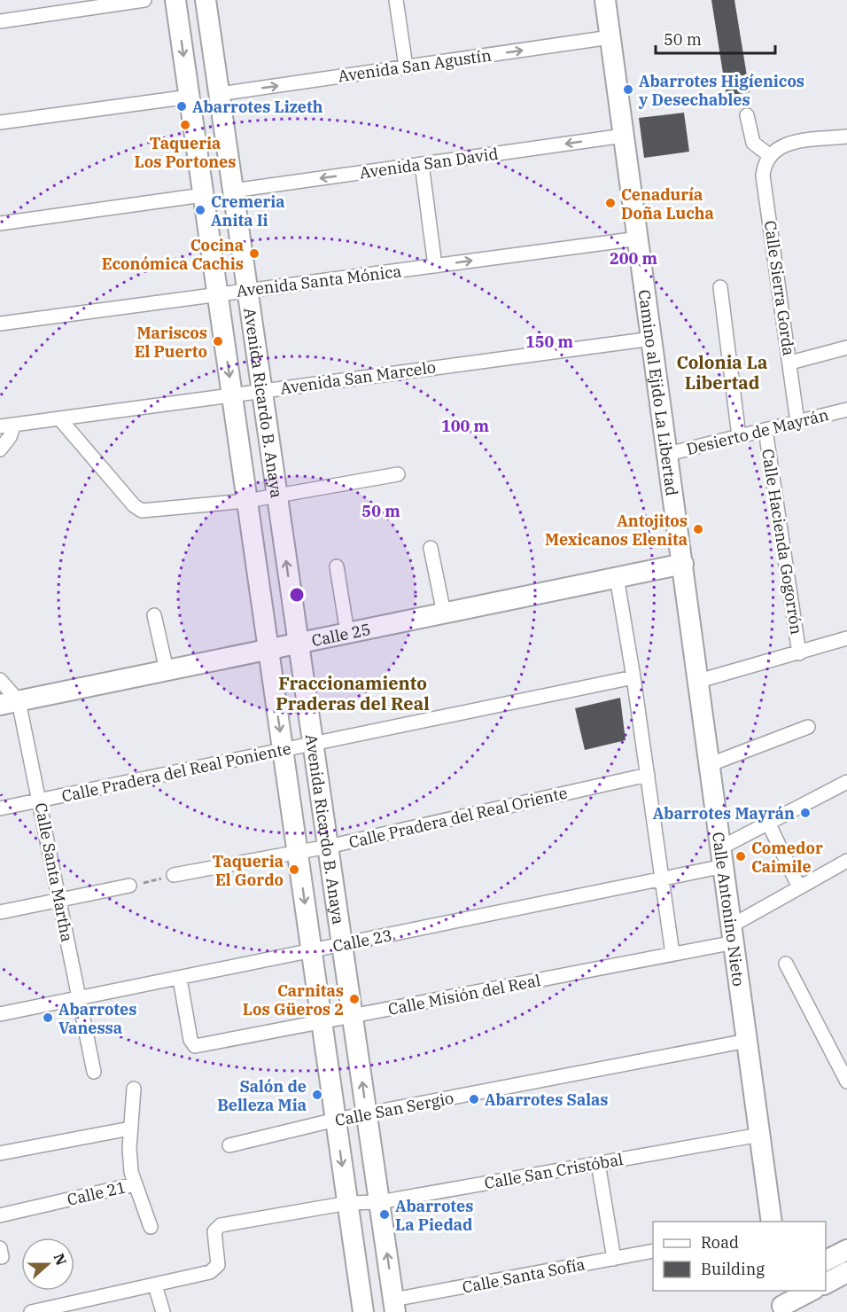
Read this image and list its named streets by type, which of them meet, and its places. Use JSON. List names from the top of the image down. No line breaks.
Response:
{"streets":{"street":["Avenida San Agustín","Avenida San David","Avenida Santa Mónica","Calle Sierra Gorda","Avenida San Marcelo","Camino al Ejido La Libertad","Avenida Ricardo B. Anaya","Desierto de Mayrán","Calle Hacienda Gogorrón","Calle 25","Calle Pradera del Real Poniente","Calle Pradera del Real Oriente","Calle Santa Martha","Calle Antonino Nieto","Calle 23","Calle Misión del Real","Calle San Sergio","Calle San Cristóbal","Calle 21","Calle Santa Sofía"]},"crossings":[["Avenida San Agustín","Camino al Ejido La Libertad"],["Avenida San Agustín","Avenida Ricardo B. Anaya"],["Avenida San David","Camino al Ejido La Libertad"],["Avenida San David","Avenida Ricardo B. Anaya"],["Avenida Santa Mónica","Camino al Ejido La Libertad"],["Avenida Santa Mónica","Avenida Ricardo B. Anaya"],["Calle Sierra Gorda","Desierto de Mayrán"],["Avenida San Marcelo","Camino al Ejido La Libertad"],["Avenida San Marcelo","Avenida Ricardo B. Anaya"],["Camino al Ejido La Libertad","Desierto de Mayrán"],["Camino al Ejido La Libertad","Calle 25"],["Camino al Ejido La Libertad","Calle Antonino Nieto"],["Avenida Ricardo B. Anaya","Calle 25"],["Avenida Ricardo B. Anaya","Calle Pradera del Real Poniente"],["Avenida Ricardo B. Anaya","Calle Pradera del Real Oriente"],["Avenida Ricardo B. Anaya","Calle 23"],["Avenida Ricardo B. Anaya","Calle Misión del Real"],["Avenida Ricardo B. Anaya","Calle San Sergio"],["Avenida Ricardo B. Anaya","Calle San Cristóbal"],["Avenida Ricardo B. Anaya","Calle Santa Sofía"],["Desierto de Mayrán","Calle Hacienda Gogorrón"],["Calle 25","Calle Santa Martha"],["Calle 25","Calle Antonino Nieto"],["Calle Pradera del Real Poniente","Calle Santa Martha"],["Calle Santa Martha","Calle 23"],["Calle Antonino Nieto","Calle 23"],["Calle Antonino Nieto","Calle Misión del Real"],["Calle Antonino Nieto","Calle San Sergio"],["Calle Antonino Nieto","Calle San Cristóbal"],["Calle 23","Calle Misión del Real"]],"one_way":["Avenida San Agustín","Avenida San David"],"districts":["Colonia La Libertad","Fraccionamiento Praderas del Real"],"places":["Abarrotes Higíenicos y Desechables","Abarrotes Lizeth","Taqueria Los Portones","Cenaduría Doña Lucha","Cremeria Anita Ii","Cocina Económica Cachis","Mariscos El Puerto","Antojitos Mexicanos Elenita","Abarrotes Mayrán","Comedor Caimile","Taqueria El Gordo","Carnitas Los Güeros 2","Abarrotes Vanessa","Salón de Belleza Mia","Abarrotes Salas","Abarrotes La Piedad"],"legend":["Road","Building"],"scale_bar":"50 m","north":"right","rings":["200 m","150 m","100 m","50 m"]}
